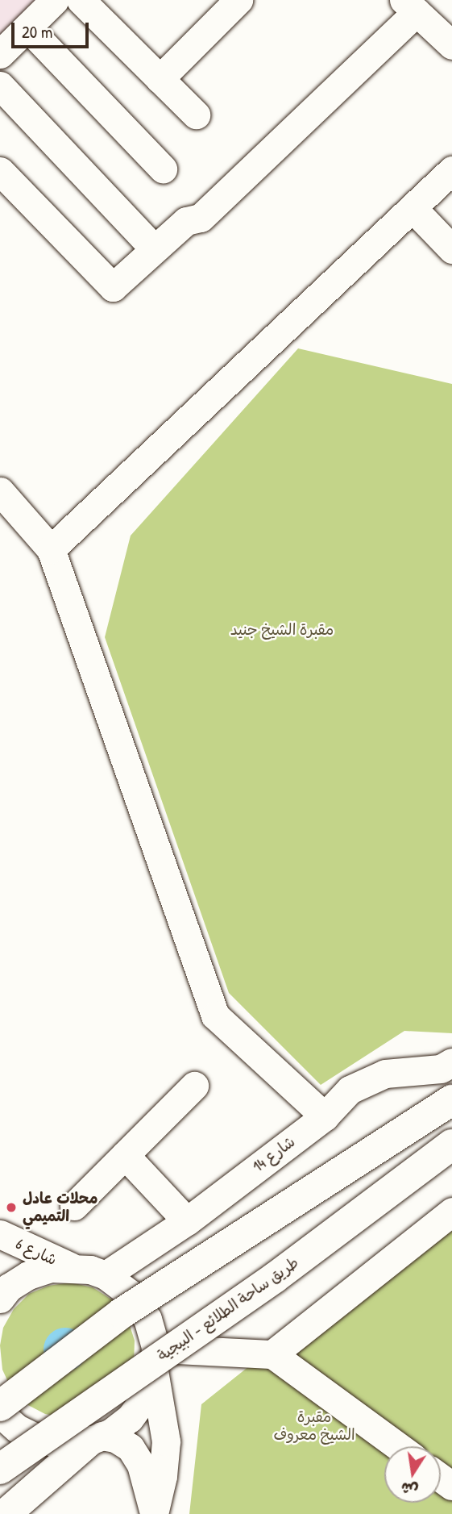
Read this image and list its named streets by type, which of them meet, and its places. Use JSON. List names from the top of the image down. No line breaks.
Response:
{"streets":{"main road":["طريق ساحة الطلائع - البيجية"],"street":["شارع 14","شارع 6"]},"parks":["مقبرة الشيخ جنيد","مقبرة الشيخ معروف"],"places":["محلات عادل التميمي"],"scale_bar":"20 m","north":"bottom"}
